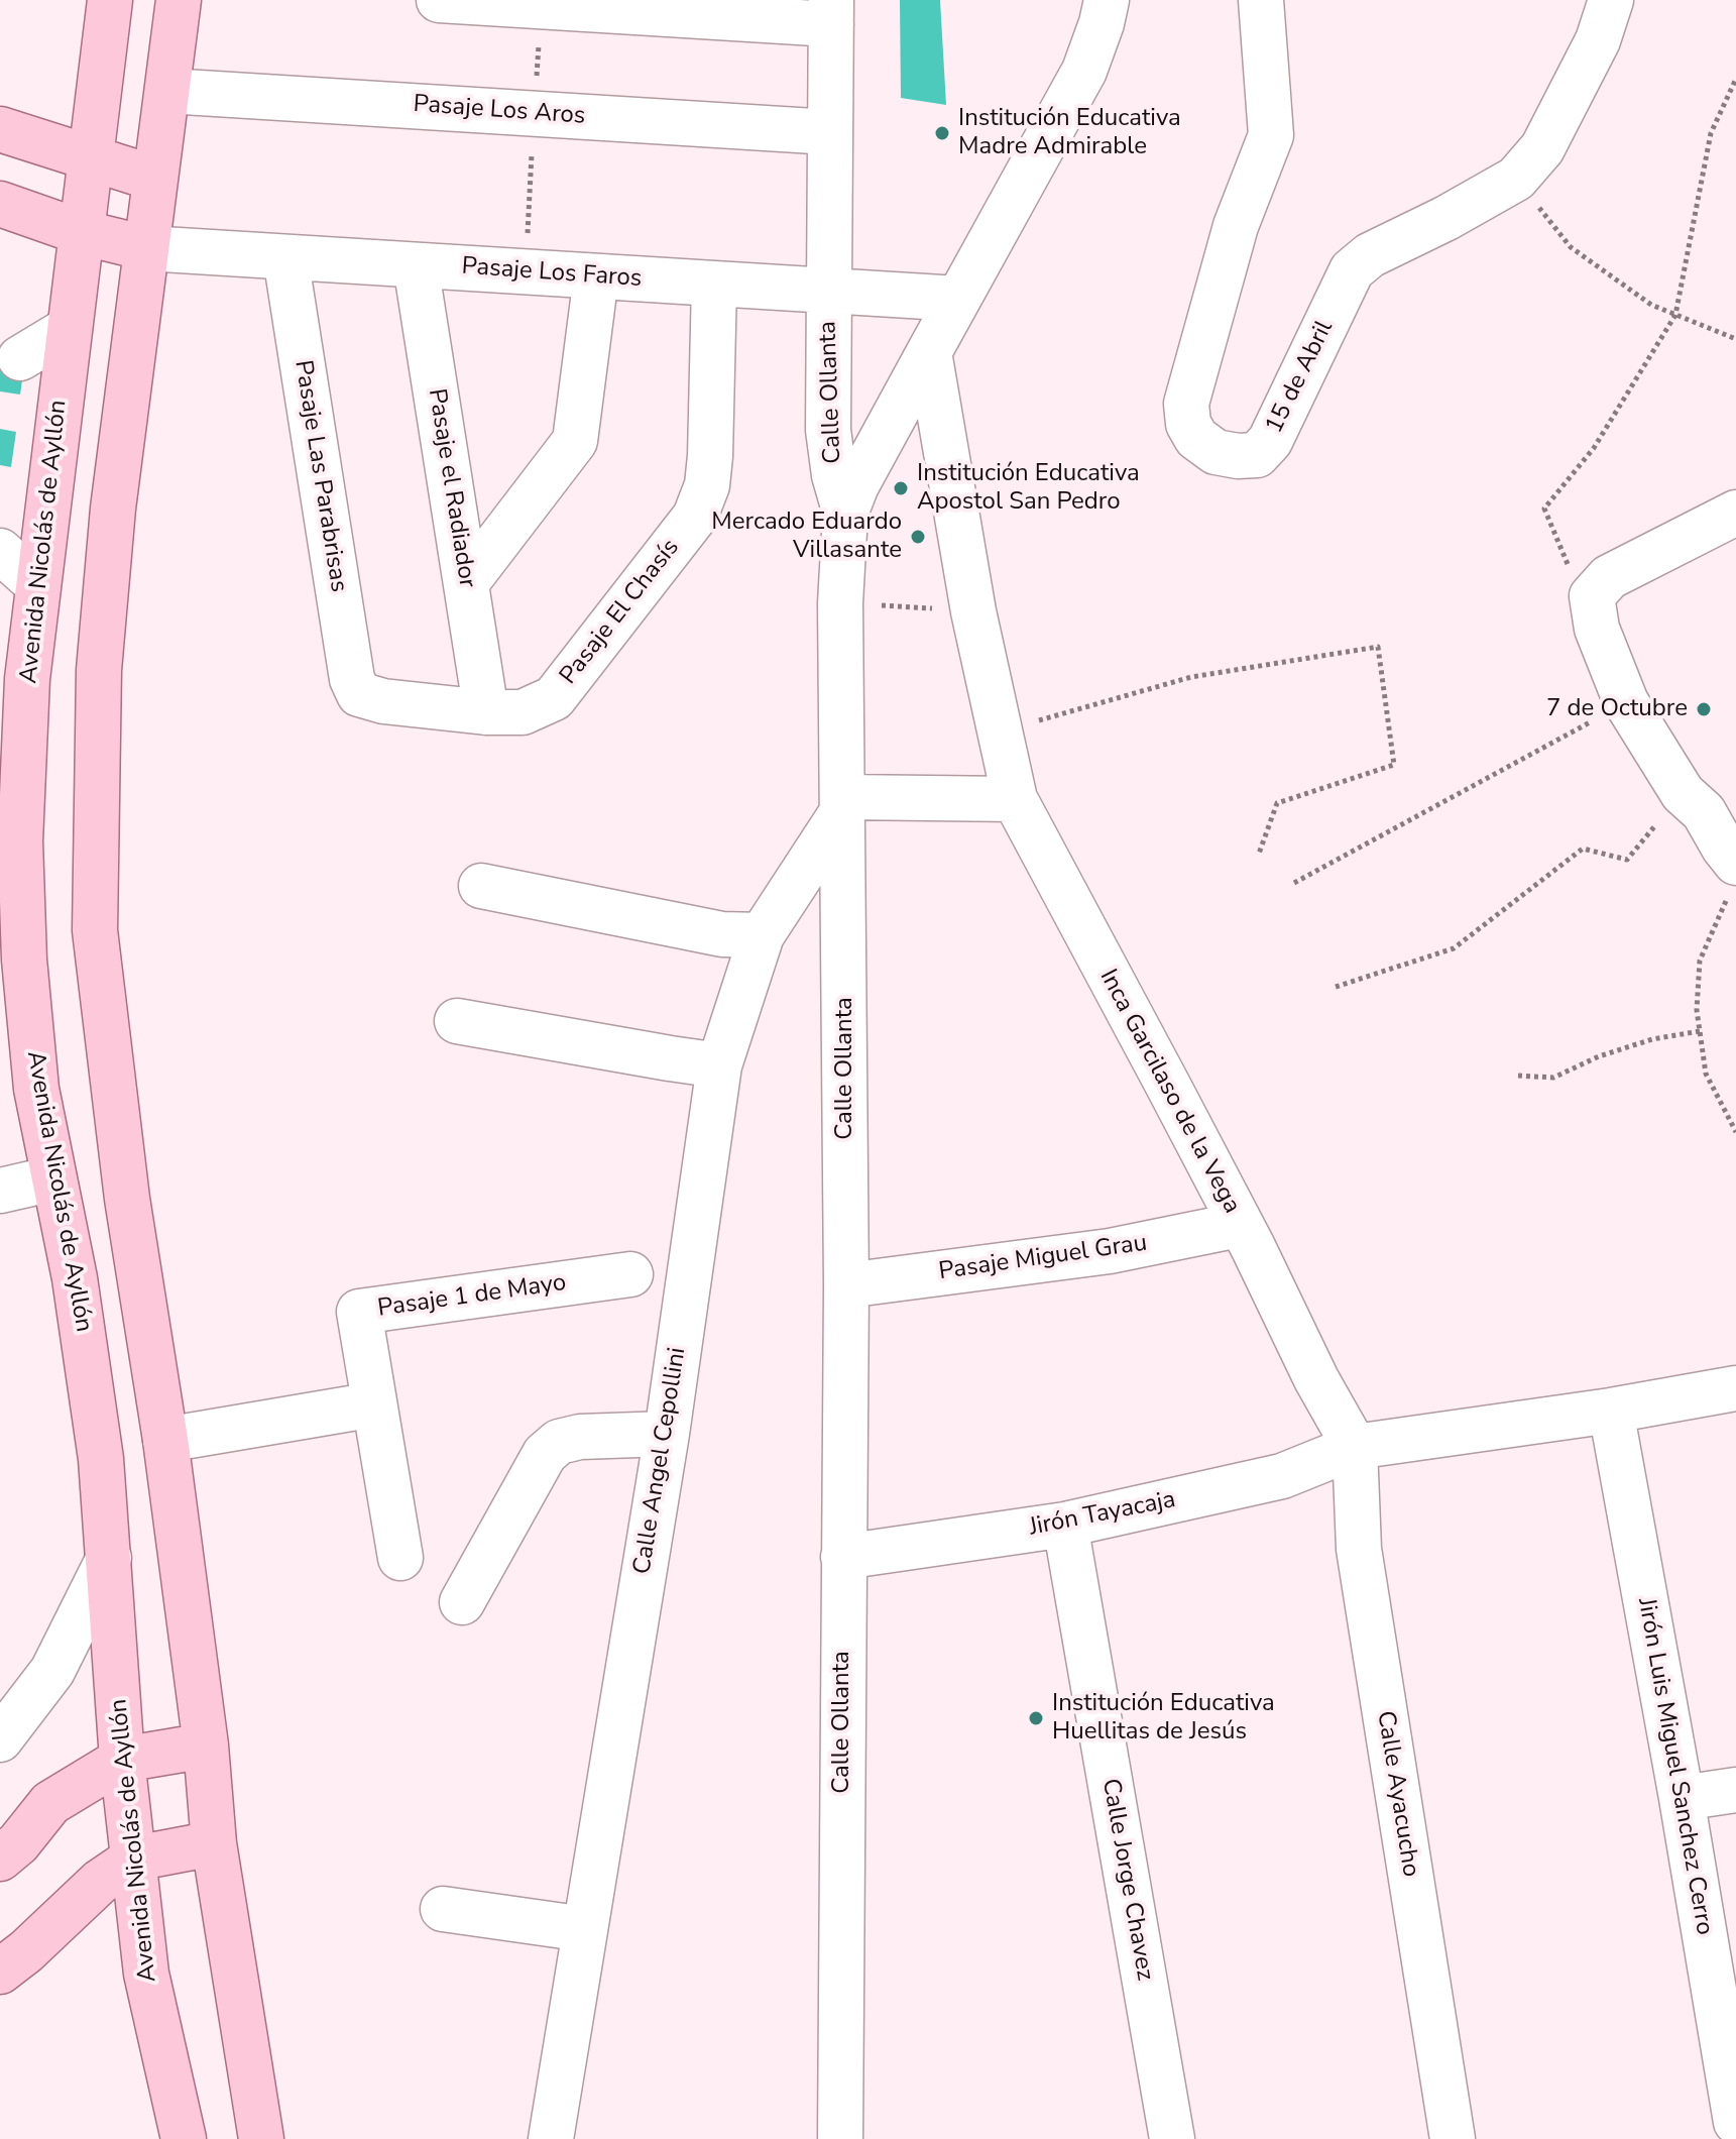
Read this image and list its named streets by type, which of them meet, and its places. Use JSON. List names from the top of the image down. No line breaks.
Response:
{"streets":{"main road":["Avenida Nicolás de Ayllón"],"street":["Pasaje Los Aros","Pasaje Los Faros","15 de Abril","Calle Ollanta","Pasaje Las Parabrisas","Pasaje el Radiador","Pasaje El Chasís","Inca Garcilaso de la Vega","Pasaje Miguel Grau","Pasaje 1 de Mayo","Calle Angel Cepollini","Jirón Tayacaja","Jirón Luis Miguel Sanchez Cerro","Calle Ayacucho","Calle Jorge Chavez"]},"crossings":[["Pasaje Los Aros","Calle Ollanta"],["Pasaje Los Faros","Calle Ollanta"],["Pasaje Los Faros","Pasaje Las Parabrisas"],["Pasaje Los Faros","Pasaje el Radiador"],["Pasaje Los Faros","Pasaje El Chasís"],["Calle Ollanta","Pasaje Miguel Grau"],["Calle Ollanta","Calle Angel Cepollini"],["Calle Ollanta","Jirón Tayacaja"],["Pasaje Las Parabrisas","Pasaje El Chasís"],["Pasaje el Radiador","Pasaje El Chasís"],["Inca Garcilaso de la Vega","Pasaje Miguel Grau"],["Inca Garcilaso de la Vega","Jirón Tayacaja"],["Inca Garcilaso de la Vega","Calle Ayacucho"],["Jirón Tayacaja","Calle Ayacucho"],["Jirón Tayacaja","Calle Jorge Chavez"]],"places":["Institución Educativa Madre Admirable","Institución Educativa Apostol San Pedro","Mercado Eduardo Villasante","7 de Octubre","Institución Educativa Huellitas de Jesús"]}
